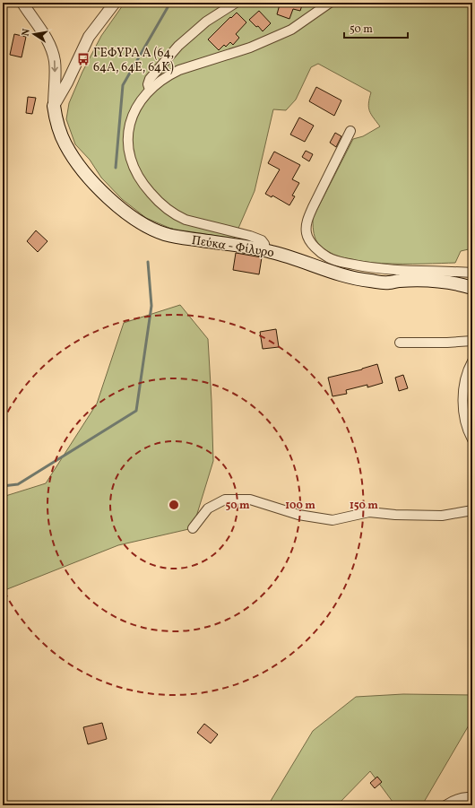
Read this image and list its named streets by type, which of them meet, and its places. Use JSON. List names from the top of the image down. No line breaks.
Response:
{"streets":{"main road":["Πεύκα - Φίλυρο"]},"places":{"bus stop":["ΓΕΦΥΡΑ A (64, 64Α, 64Ε, 64Κ)"]},"scale_bar":"50 m","north":"left","rings":["50 m","100 m","150 m"]}
